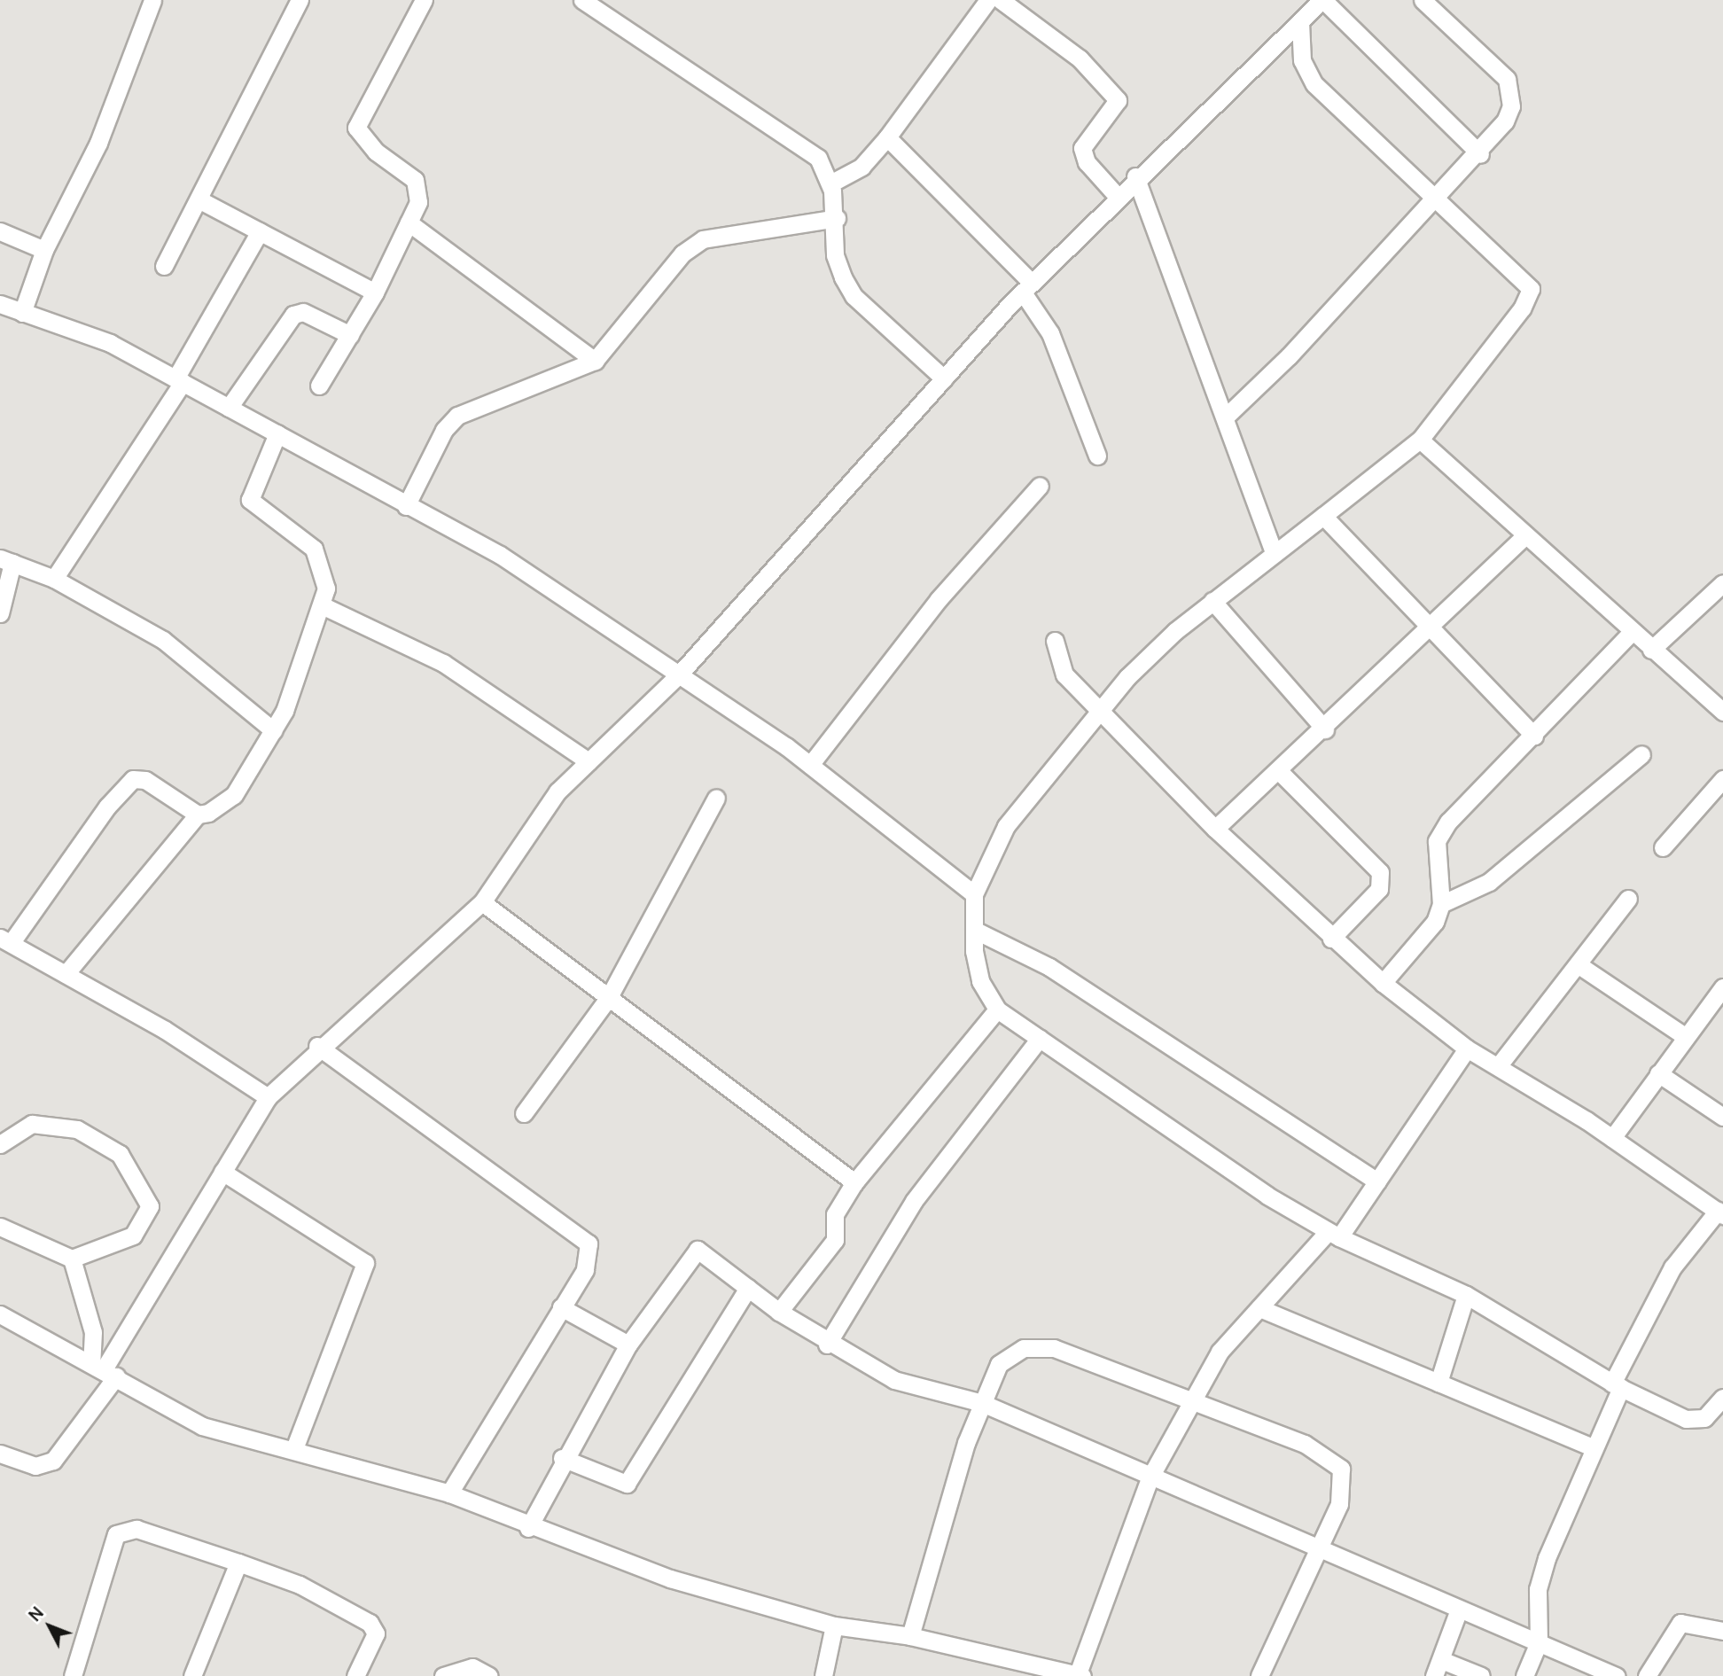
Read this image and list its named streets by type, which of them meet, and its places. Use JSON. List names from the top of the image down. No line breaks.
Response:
{"north":"top left"}
